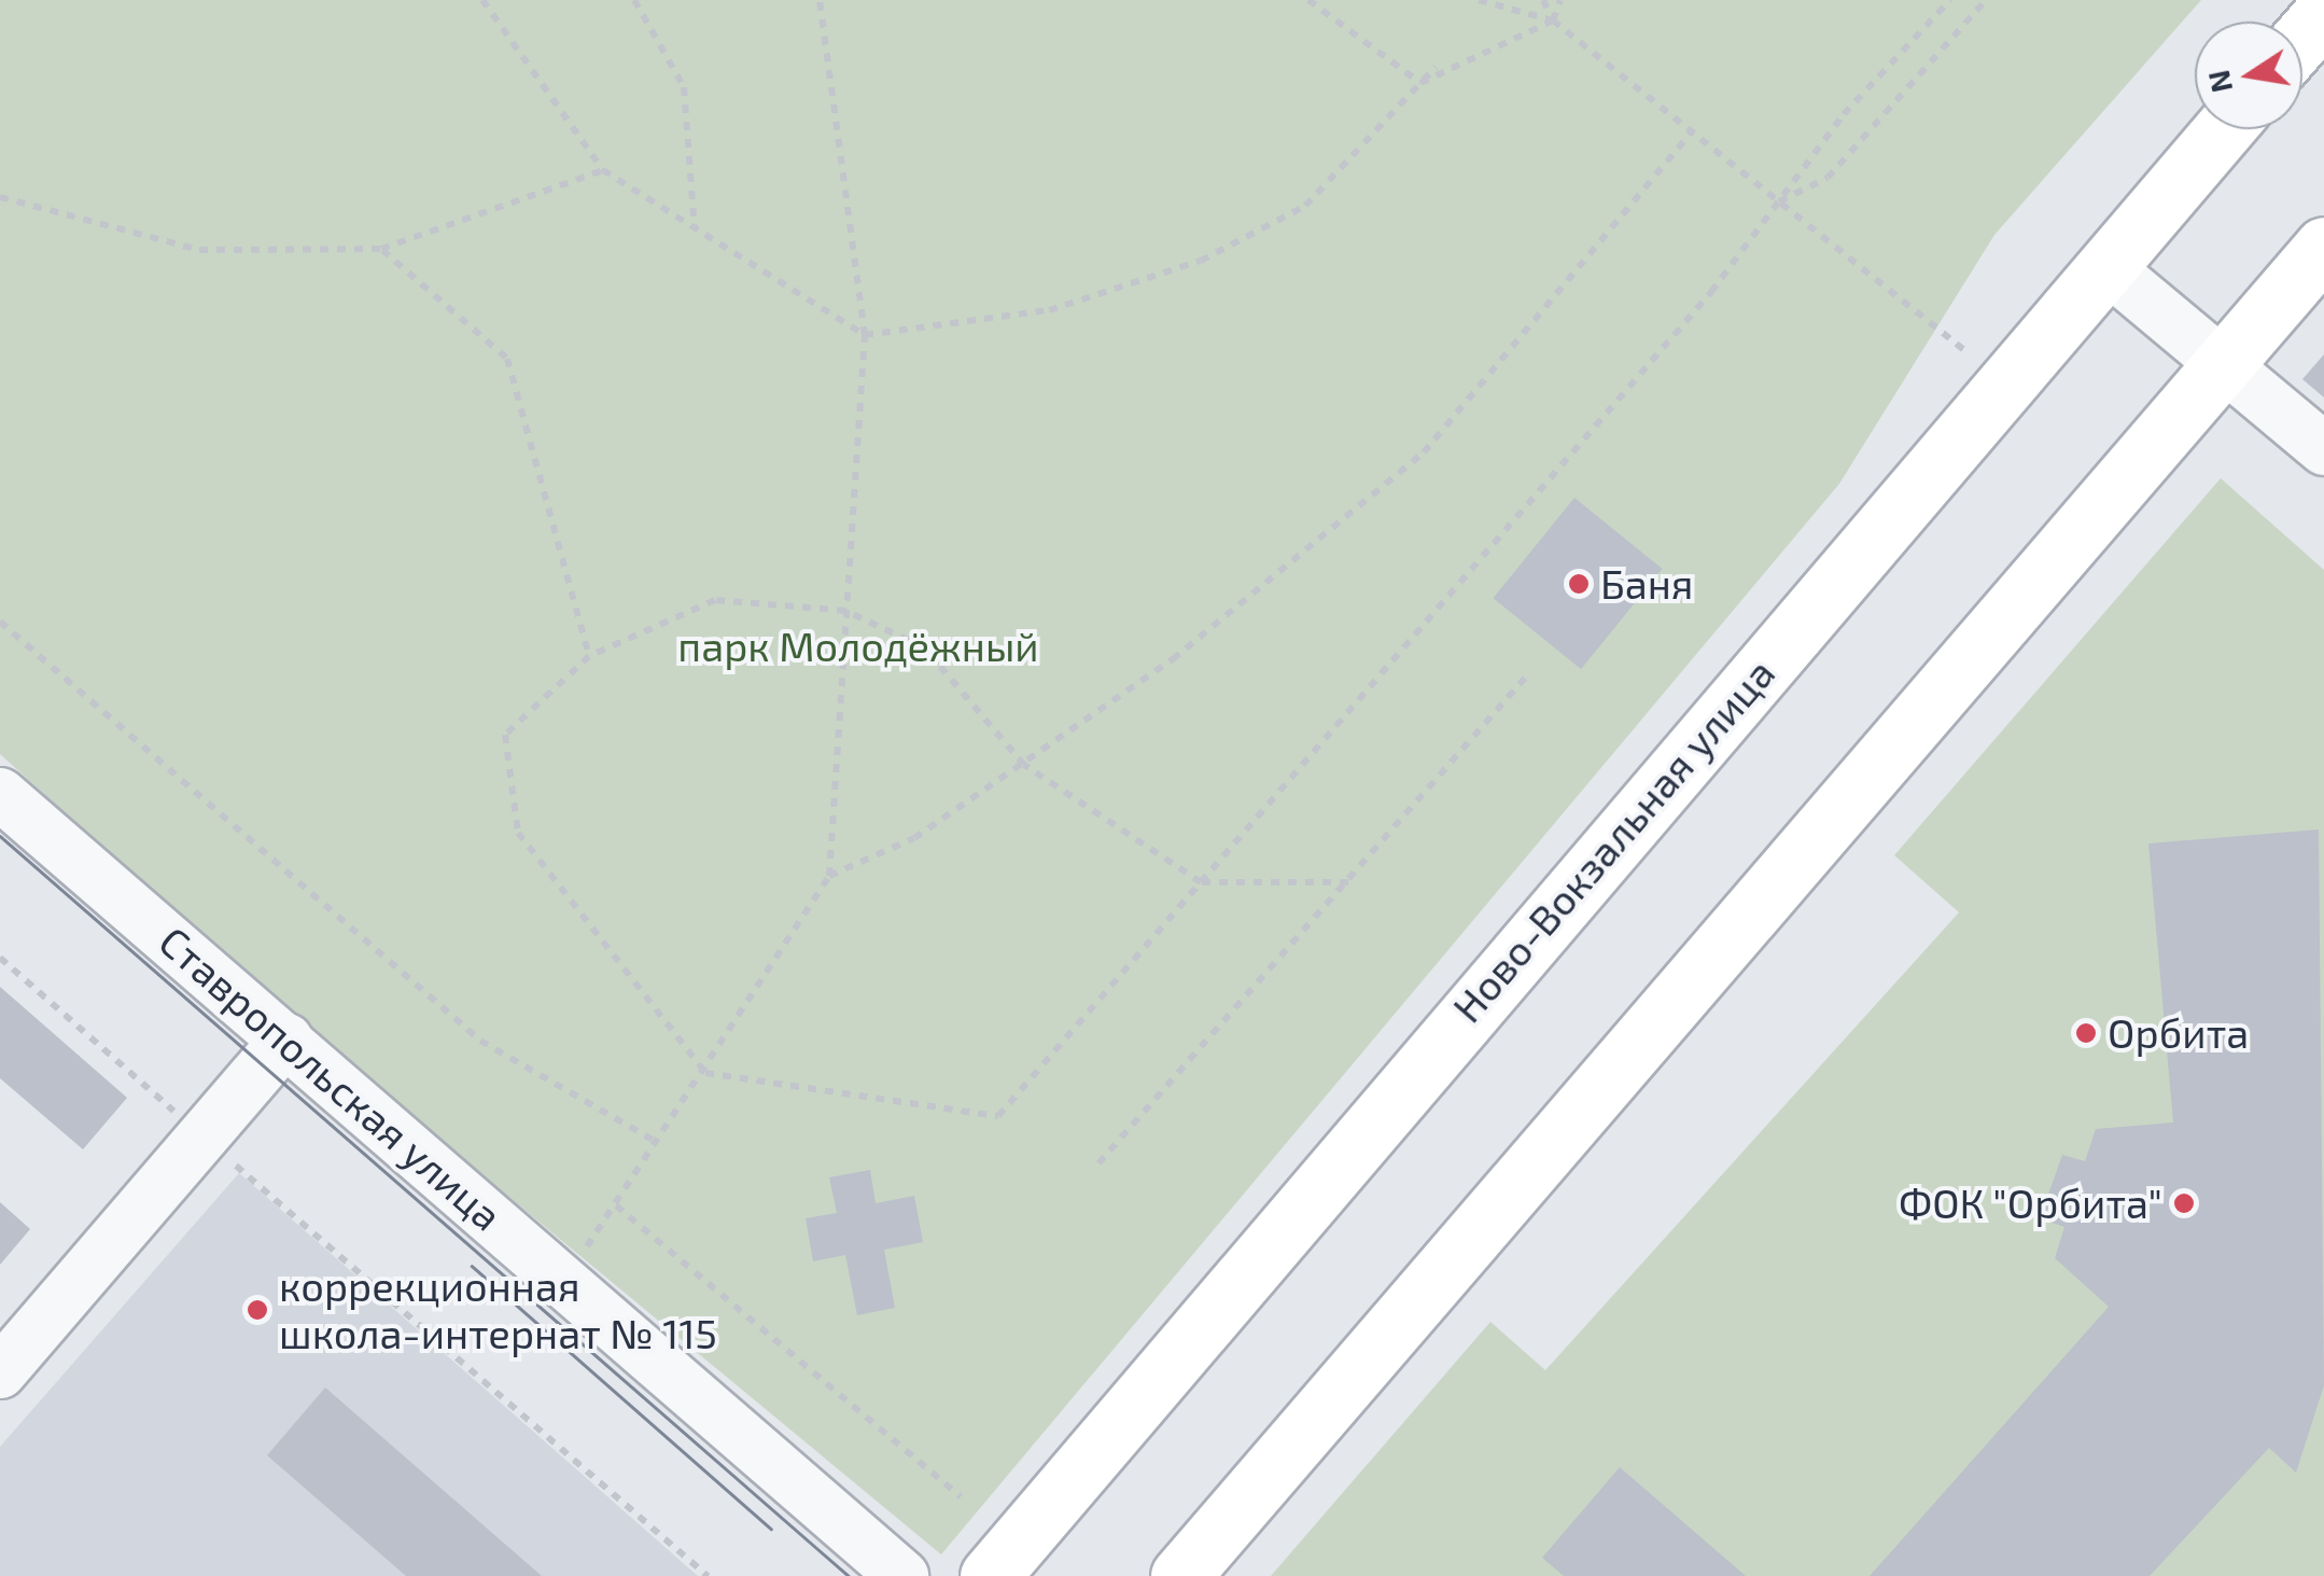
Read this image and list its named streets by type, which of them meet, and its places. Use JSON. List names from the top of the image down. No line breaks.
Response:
{"streets":{"main road":["Ново-Вокзальная улица"],"street":["Ставропольская улица"]},"parks":["парк Молодёжный"],"places":["Баня","Орбита","ФОК \"Орбита\"","коррекционная школа-интернат № 115"],"north":"left"}
